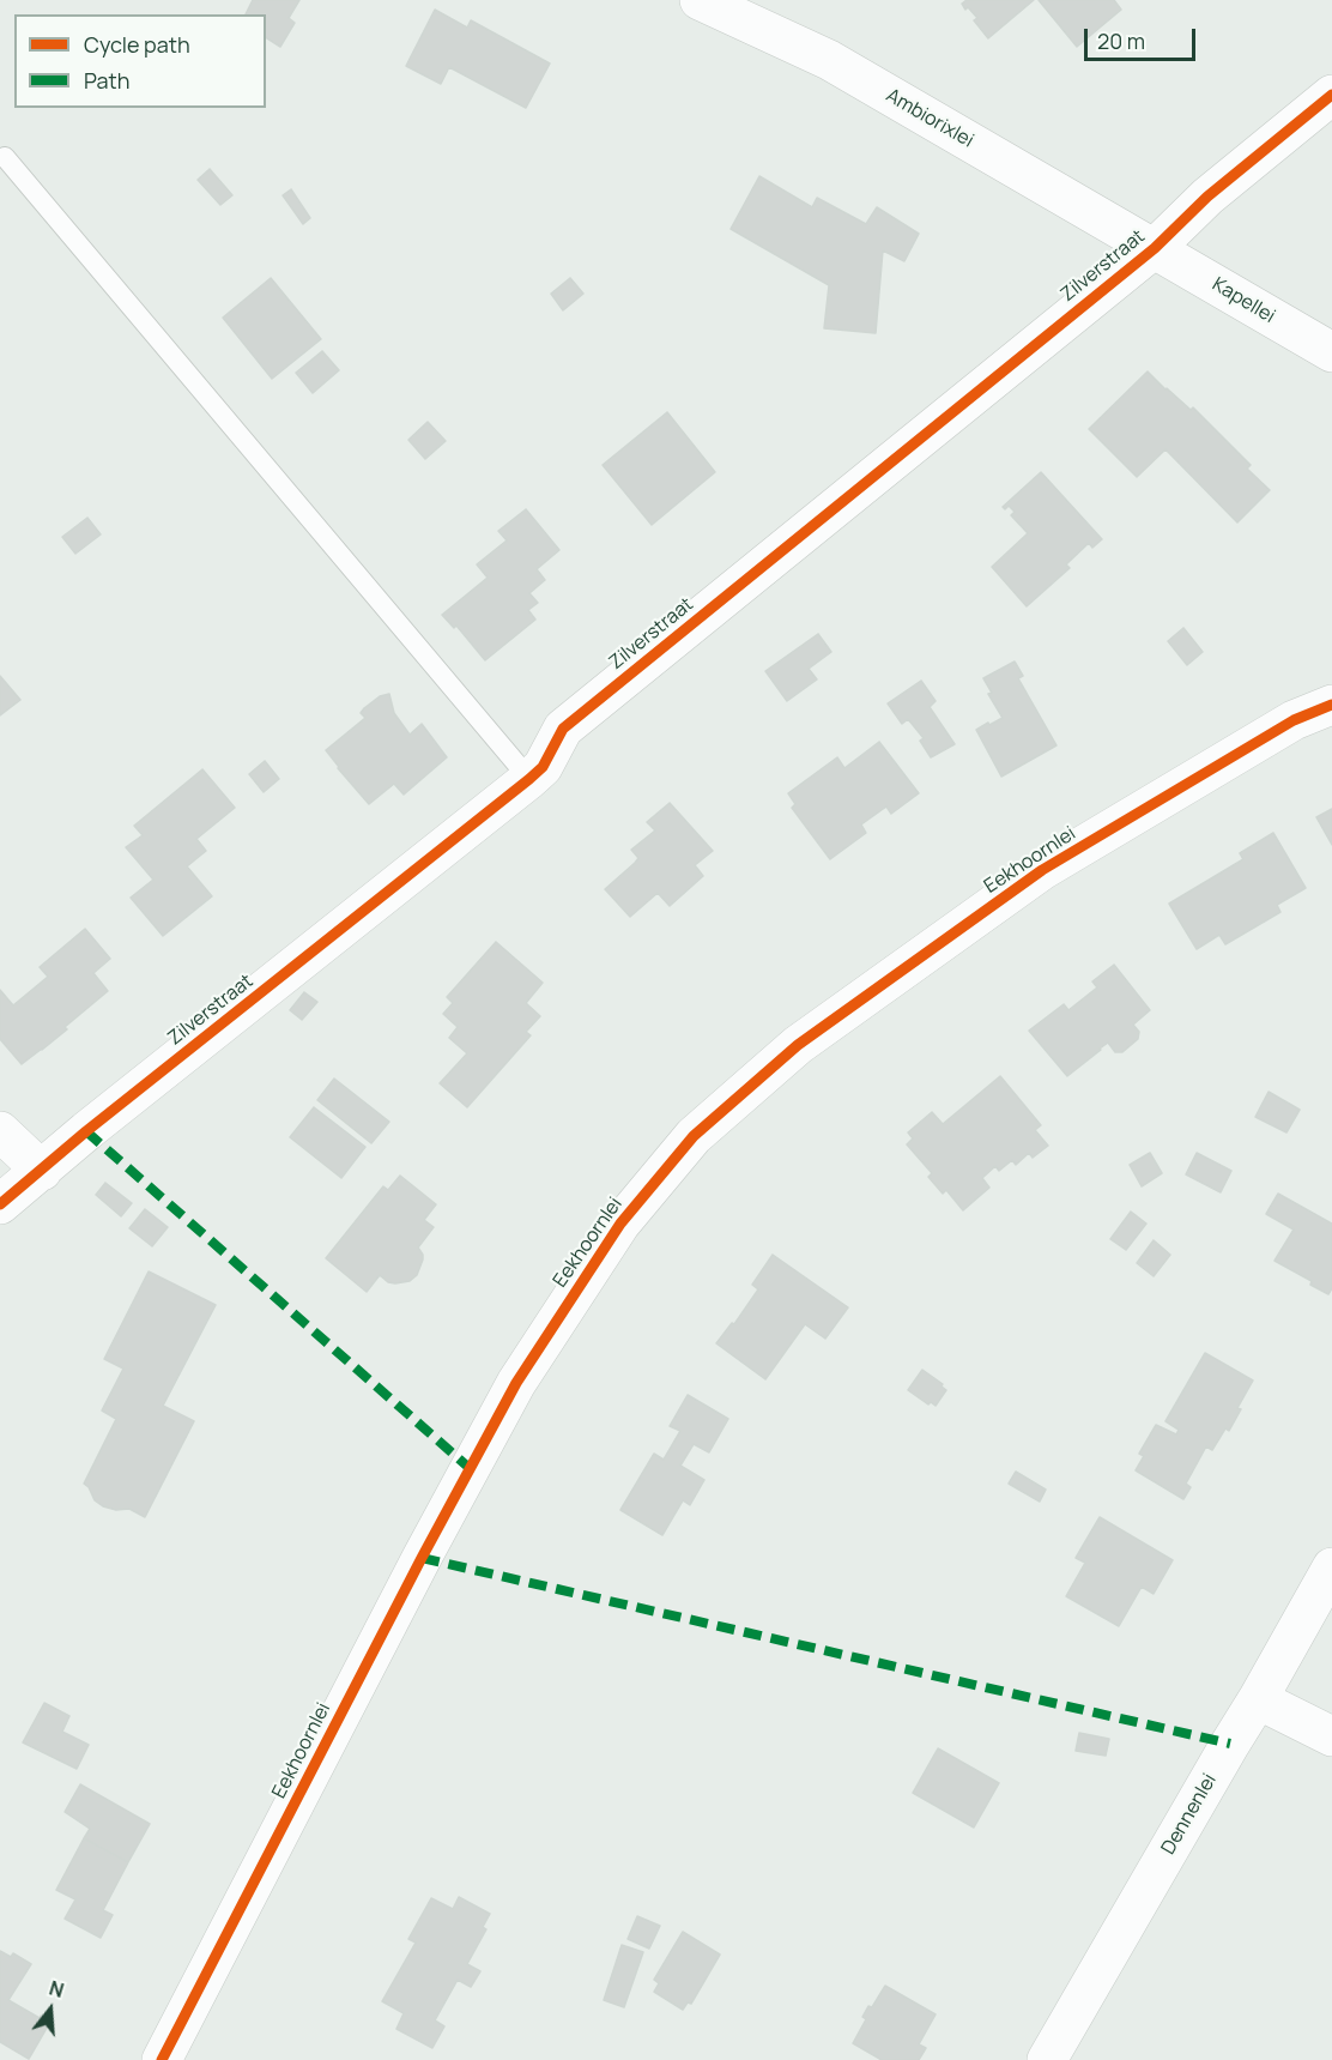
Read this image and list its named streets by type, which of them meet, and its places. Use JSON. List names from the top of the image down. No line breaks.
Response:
{"streets":{"street":["Ambiorixlei","Zilverstraat","Kapellei","Eekhoornlei","Dennenlei"]},"crossings":[["Ambiorixlei","Zilverstraat"],["Ambiorixlei","Kapellei"],["Zilverstraat","Kapellei"]],"legend":["Cycle path","Path"],"scale_bar":"20 m","north":"top"}
